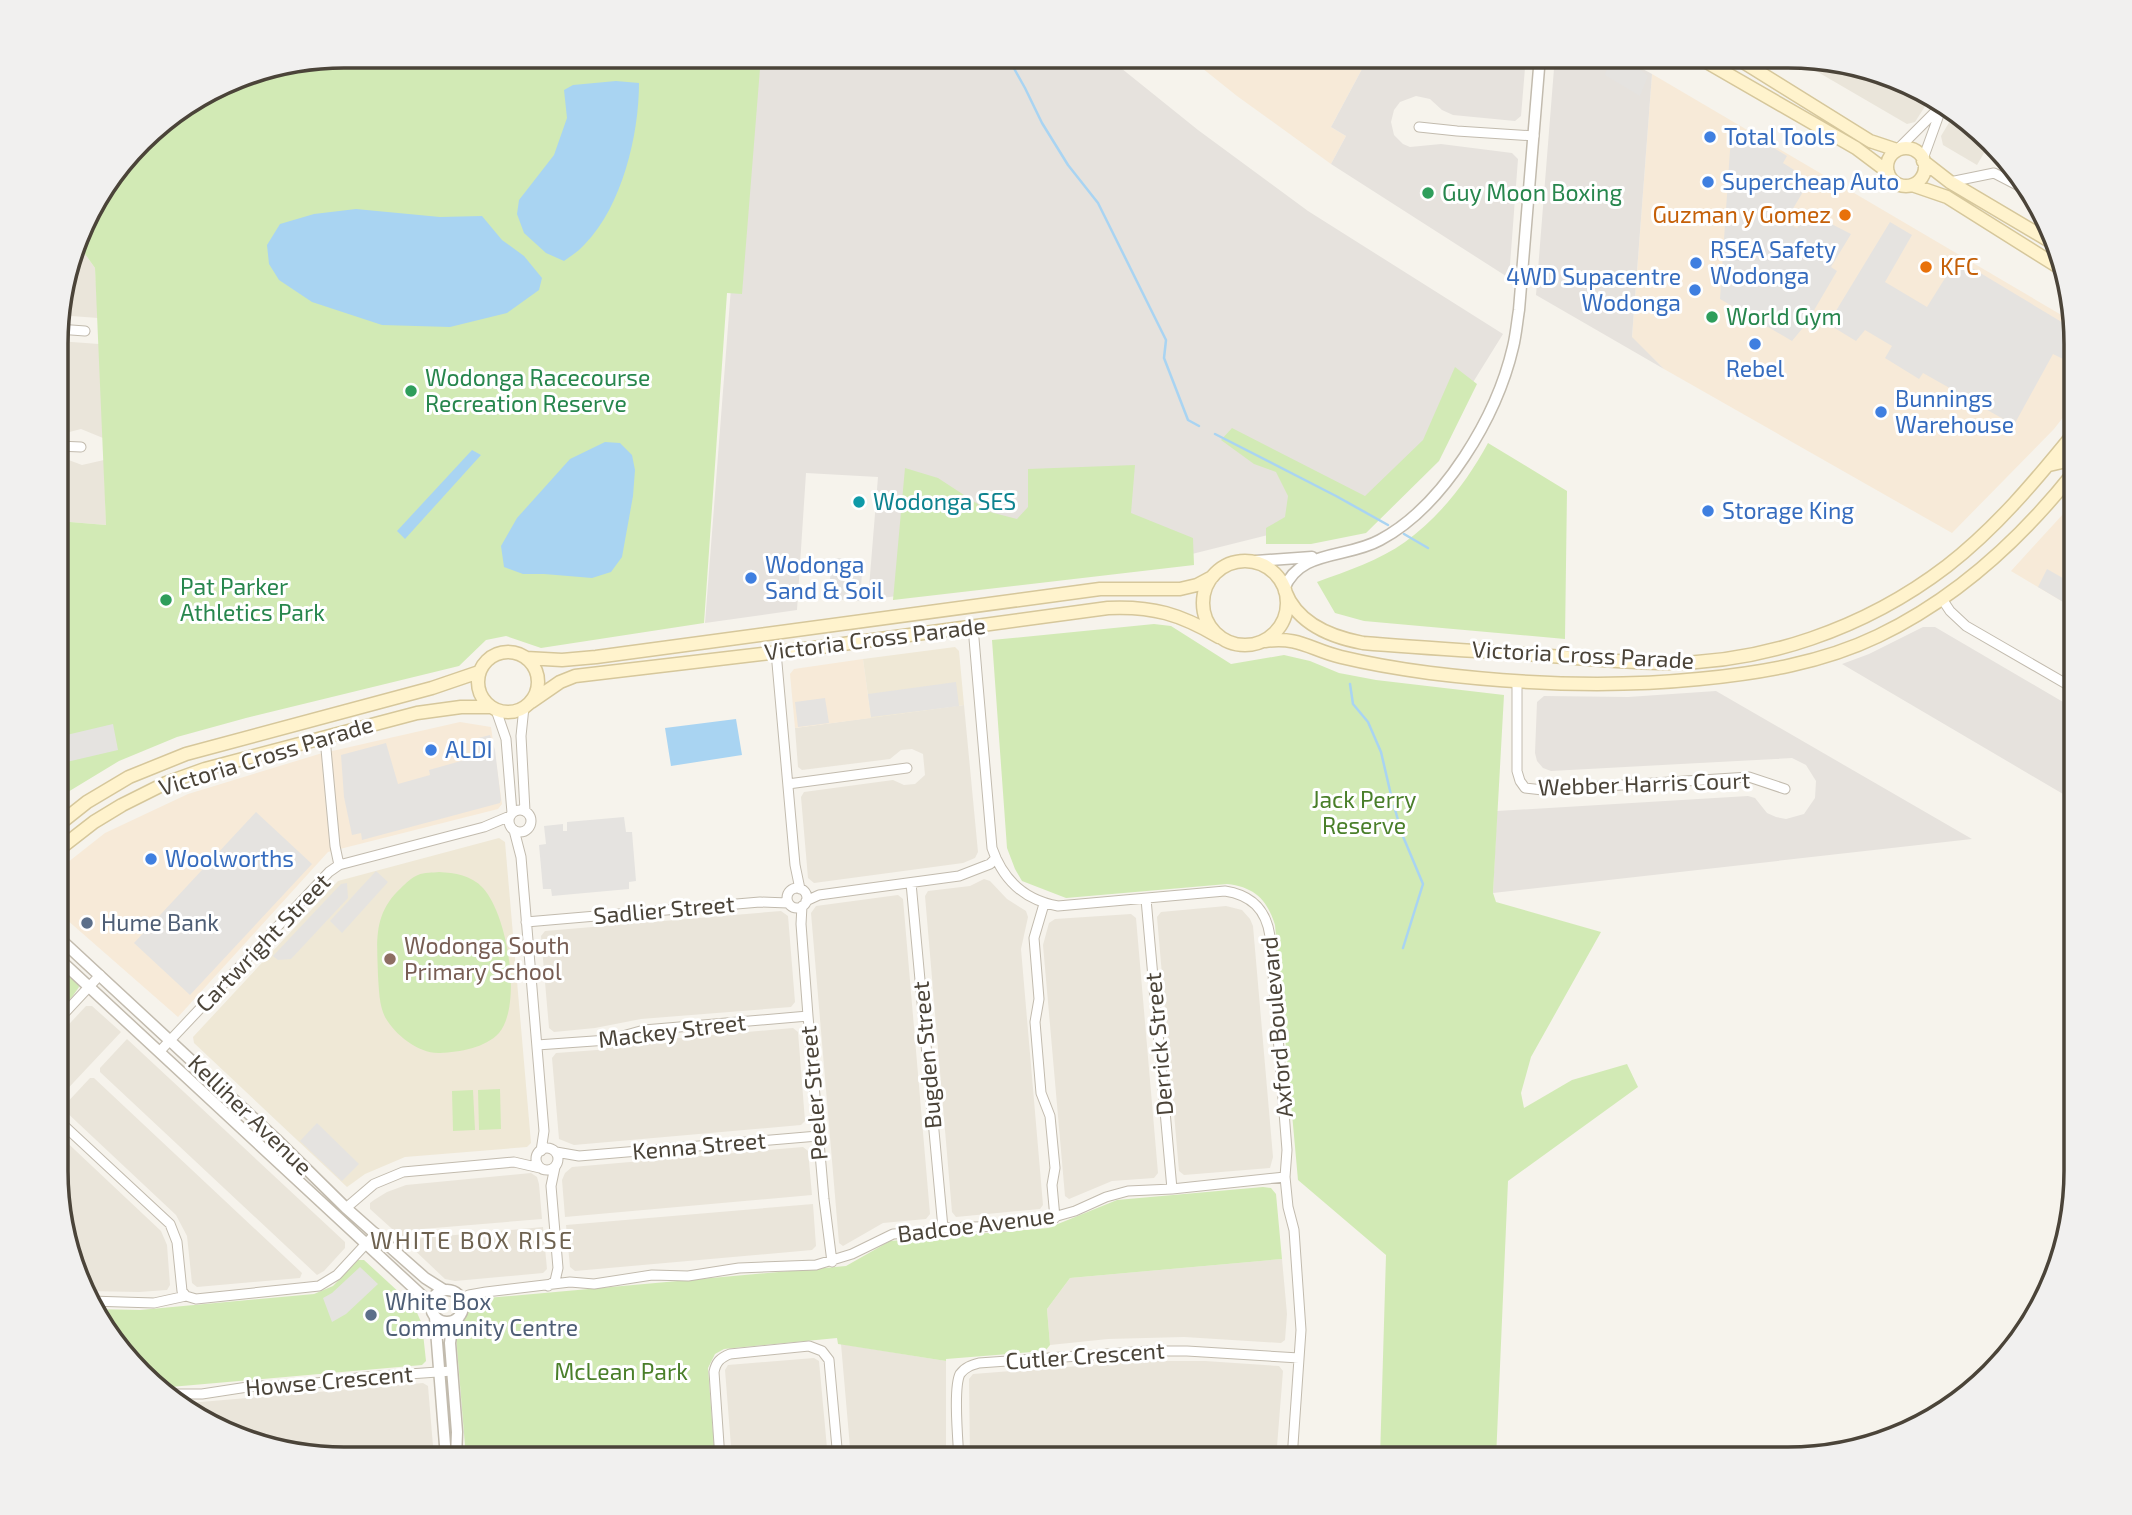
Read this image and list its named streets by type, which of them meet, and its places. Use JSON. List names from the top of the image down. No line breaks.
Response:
{"streets":{"main road":["Victoria Cross Parade"],"street":["Webber Harris Court","Sadlier Street","Cartwright Street","Axford Boulevard","Mackey Street","Derrick Street","Bugden Street","Peeler Street","Kelliher Avenue","Kenna Street","Badcoe Avenue","Cutler Crescent","Howse Crescent"]},"crossings":[["Victoria Cross Parade","Webber Harris Court"],["Victoria Cross Parade","Peeler Street"],["Sadlier Street","Bugden Street"],["Sadlier Street","Peeler Street"],["Cartwright Street","Kelliher Avenue"],["Axford Boulevard","Derrick Street"],["Axford Boulevard","Badcoe Avenue"],["Axford Boulevard","Cutler Crescent"],["Mackey Street","Peeler Street"],["Derrick Street","Badcoe Avenue"],["Bugden Street","Badcoe Avenue"],["Peeler Street","Kenna Street"],["Peeler Street","Badcoe Avenue"],["Kelliher Avenue","Badcoe Avenue"]],"districts":["WHITE BOX RISE"],"parks":["Jack Perry Reserve","McLean Park"],"places":["Total Tools","Supercheap Auto","Guy Moon Boxing","Guzman y Gomez","RSEA Safety Wodonga","KFC","4WD Supacentre Wodonga","World Gym","Rebel","Wodonga Racecourse Recreation Reserve","Bunnings Warehouse","Wodonga SES","Storage King","Wodonga Sand & Soil","Pat Parker Athletics Park","ALDI","Woolworths","Hume Bank","Wodonga South Primary School","White Box Community Centre"]}
